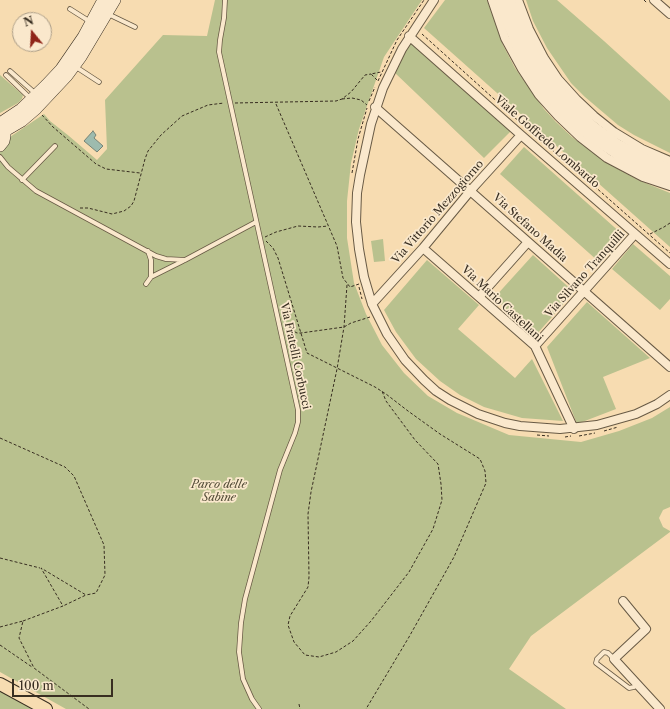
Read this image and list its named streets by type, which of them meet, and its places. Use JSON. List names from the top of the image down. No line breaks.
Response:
{"streets":{"street":["Viale Goffredo Lombardo","Via Vittorio Mezzogiorno","Via Stefano Madia","Via Silvano Tranquilli","Via Mario Castellani"],"lane":["Via Fratelli Corbucci"]},"crossings":[["Viale Goffredo Lombardo","Via Vittorio Mezzogiorno"],["Viale Goffredo Lombardo","Via Silvano Tranquilli"],["Via Vittorio Mezzogiorno","Via Stefano Madia"],["Via Vittorio Mezzogiorno","Via Mario Castellani"],["Via Stefano Madia","Via Silvano Tranquilli"],["Via Silvano Tranquilli","Via Mario Castellani"]],"parks":["Parco delle Sabine"],"scale_bar":"100 m","north":"top"}
